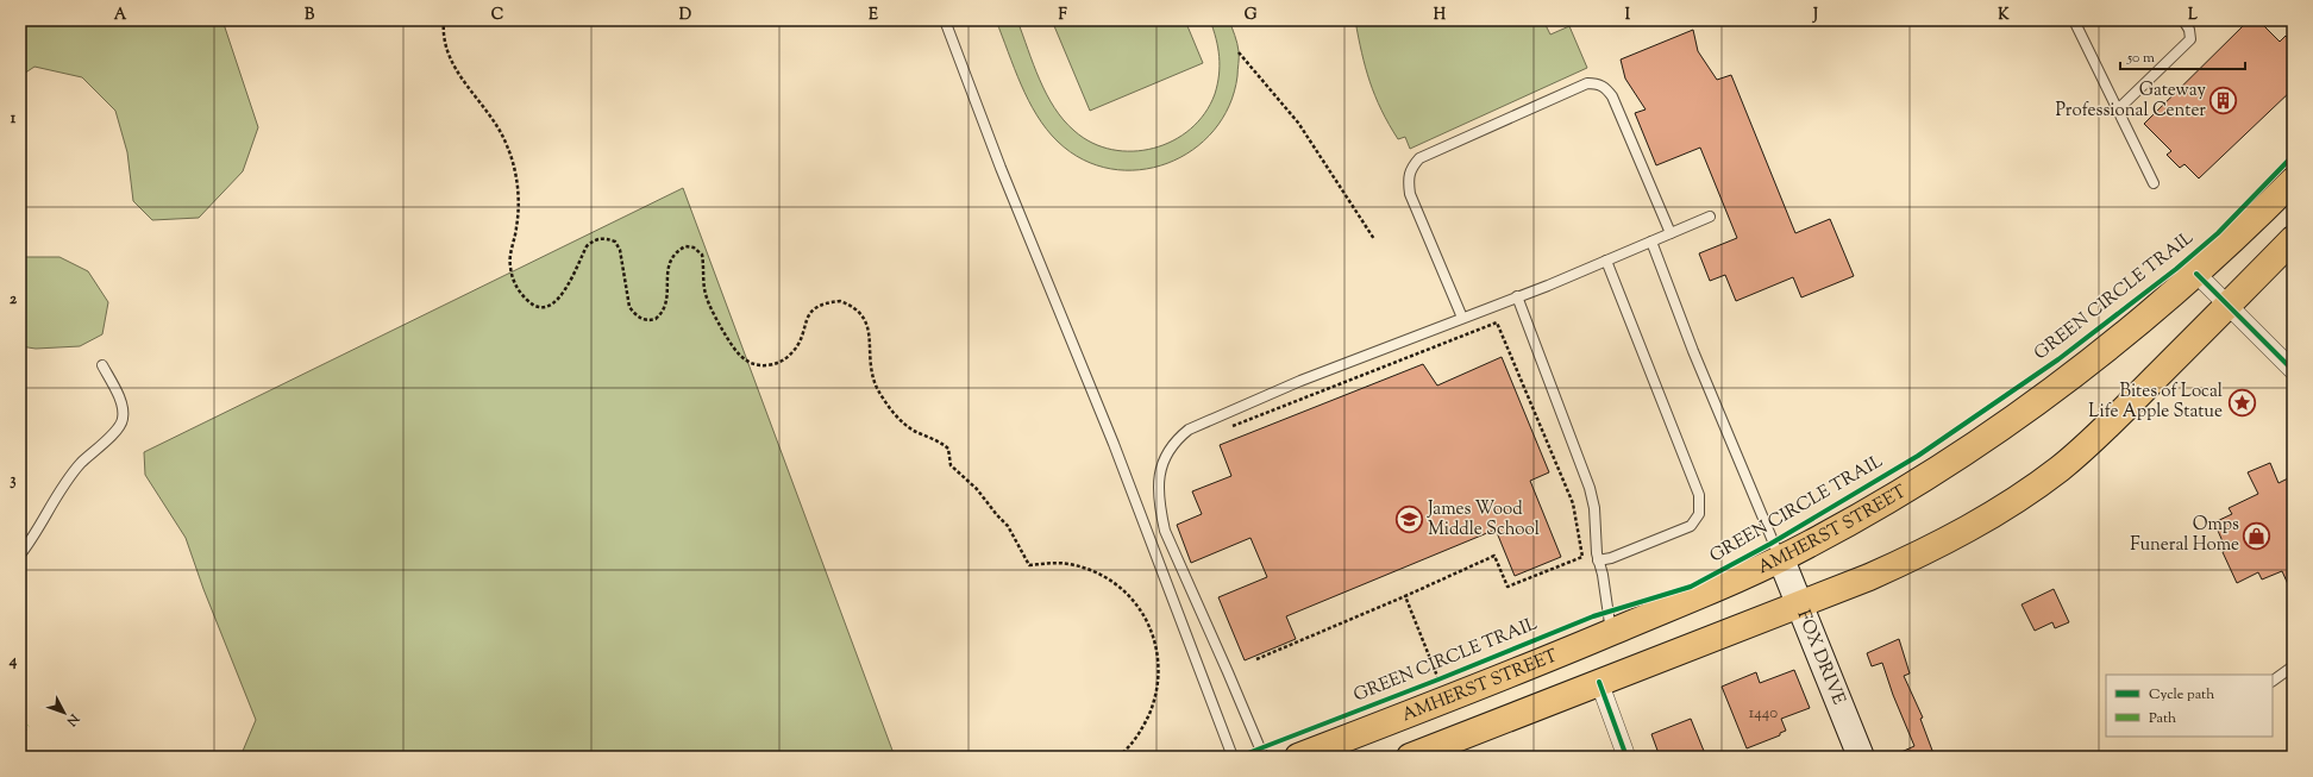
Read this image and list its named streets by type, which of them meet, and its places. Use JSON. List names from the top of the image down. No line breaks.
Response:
{"streets":{"main road":["AMHERST STREET","FOX DRIVE"],"cycle path":["GREEN CIRCLE TRAIL"]},"crossings":[["AMHERST STREET","FOX DRIVE"]],"places":{"building":["Gateway Professional Center"],"place":["Bites of Local Life Apple Statue"],"school or university":["James Wood Middle School"],"shop":["Omps Funeral Home"]},"house_numbers":["1440"],"legend":["Cycle path","Path"],"scale_bar":"50 m","north":"bottom right","grid":{"columns":["A","B","C","D","E","F","G","H","I","J","K","L"],"rows":["1","2","3","4"]}}
